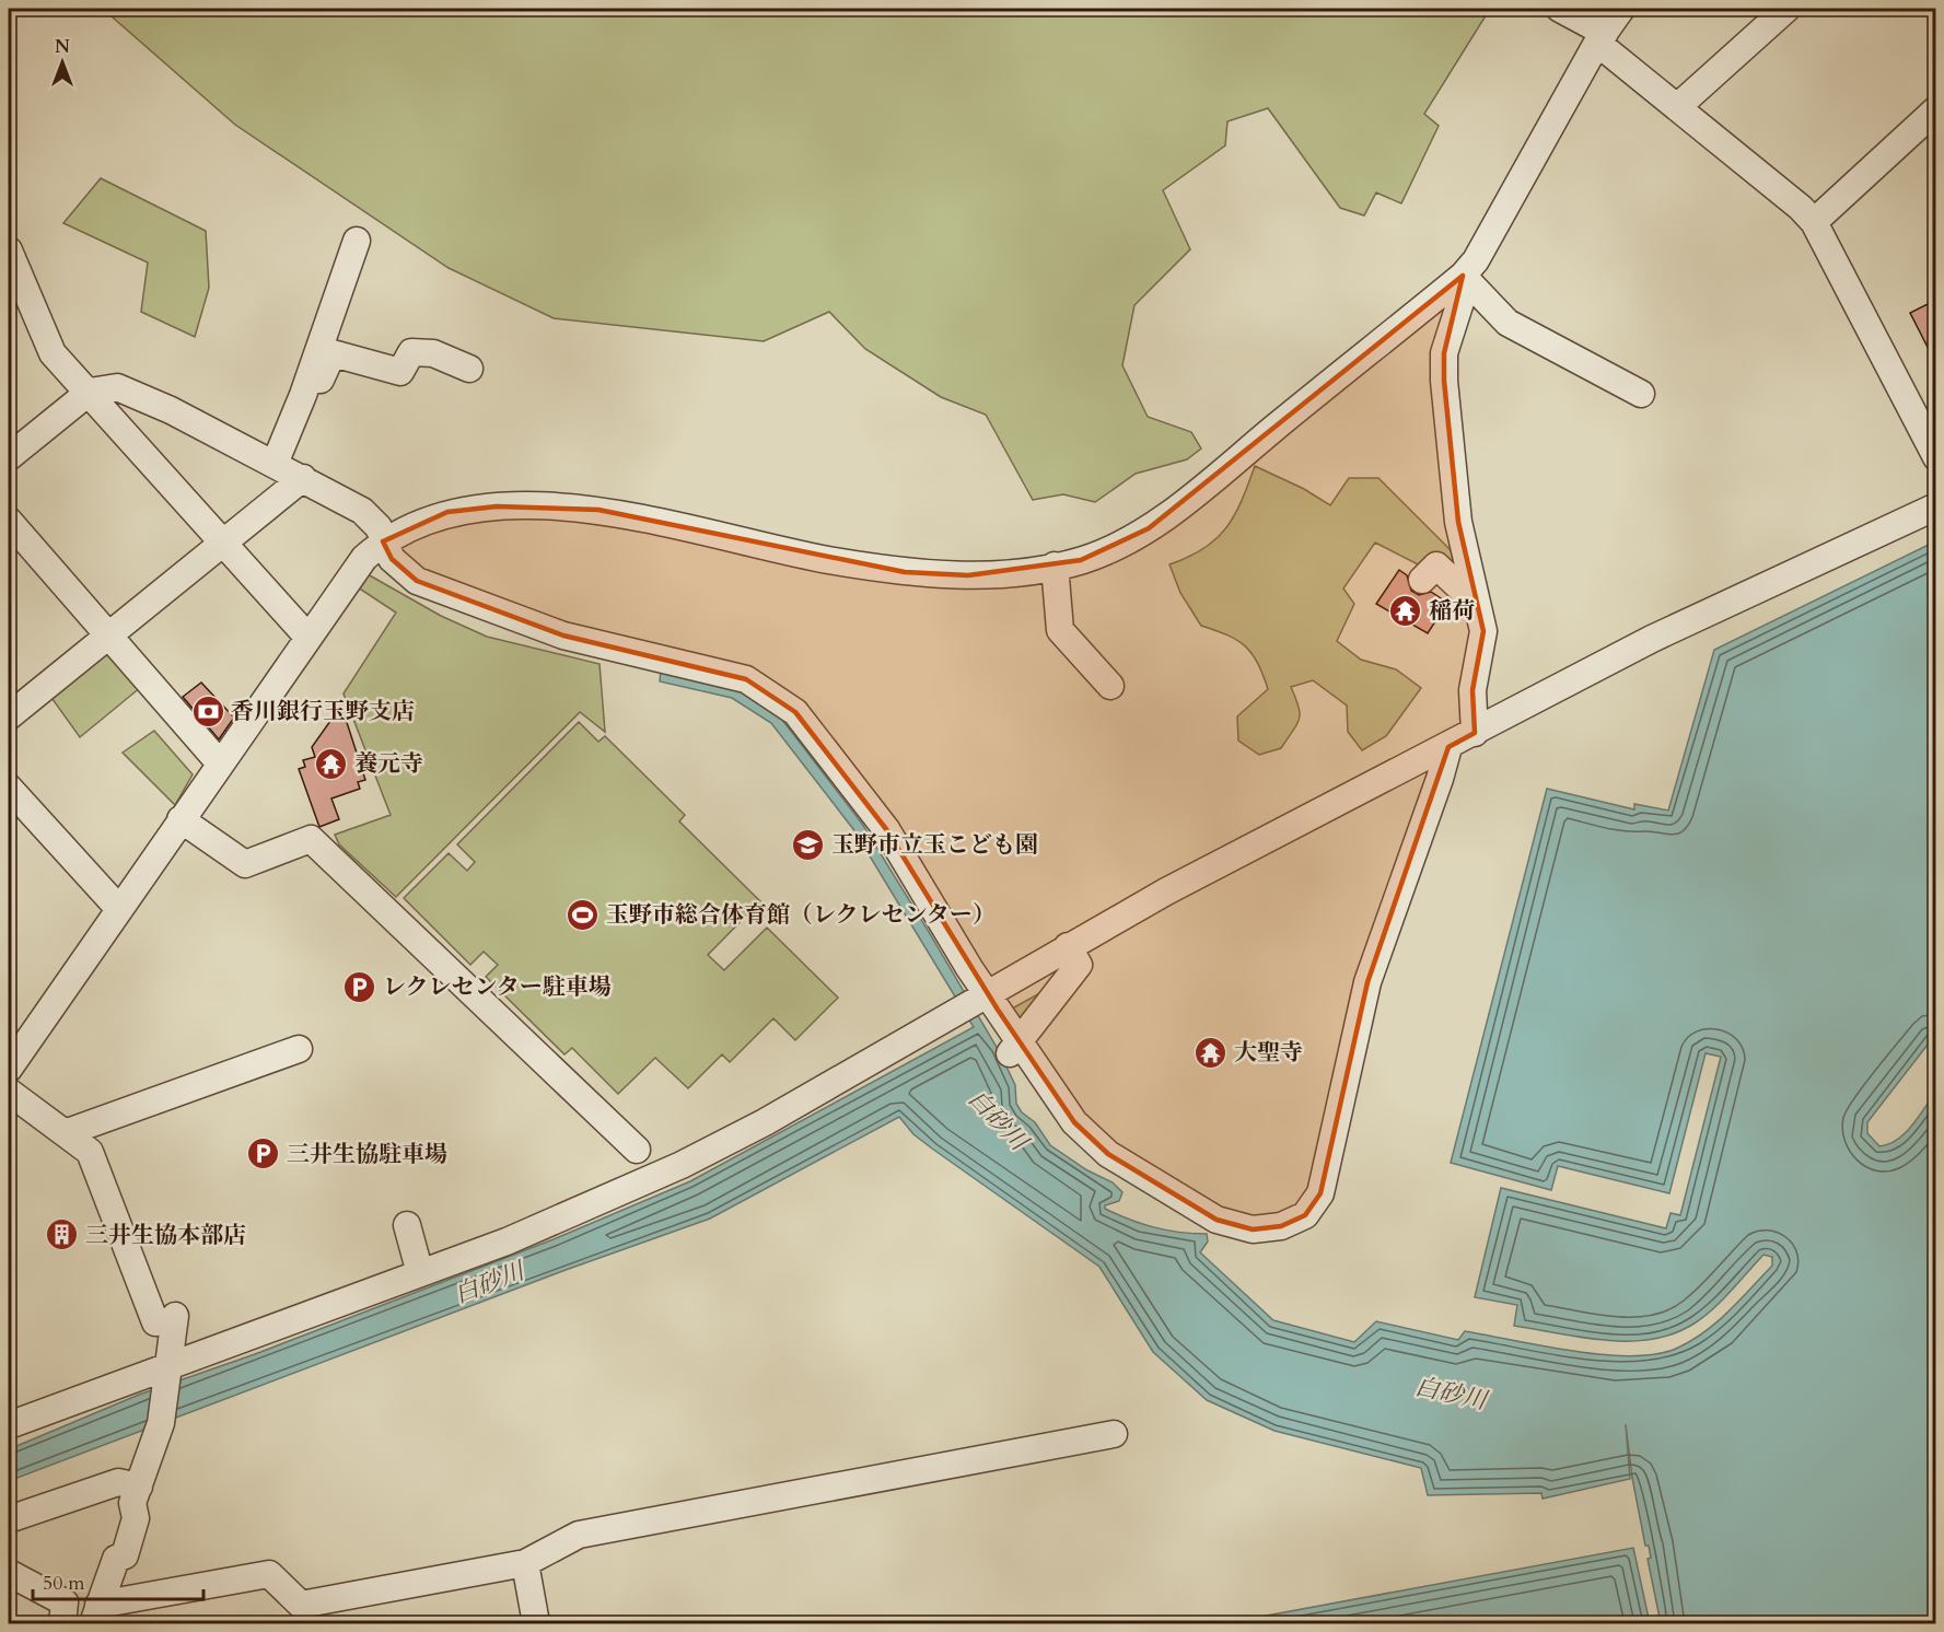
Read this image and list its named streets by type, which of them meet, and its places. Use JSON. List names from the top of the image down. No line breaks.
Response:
{"water":["白砂川"],"places":{"temple":["稲荷","養元寺","大聖寺"],"bank":["香川銀行玉野支店"],"school or university":["玉野市立玉こども園"],"sports":["玉野市総合体育館（レクレセンター）"],"parking":["レクレセンター駐車場","三井生協駐車場"],"building":["三井生協本部店"]},"scale_bar":"50 m","north":"top"}
